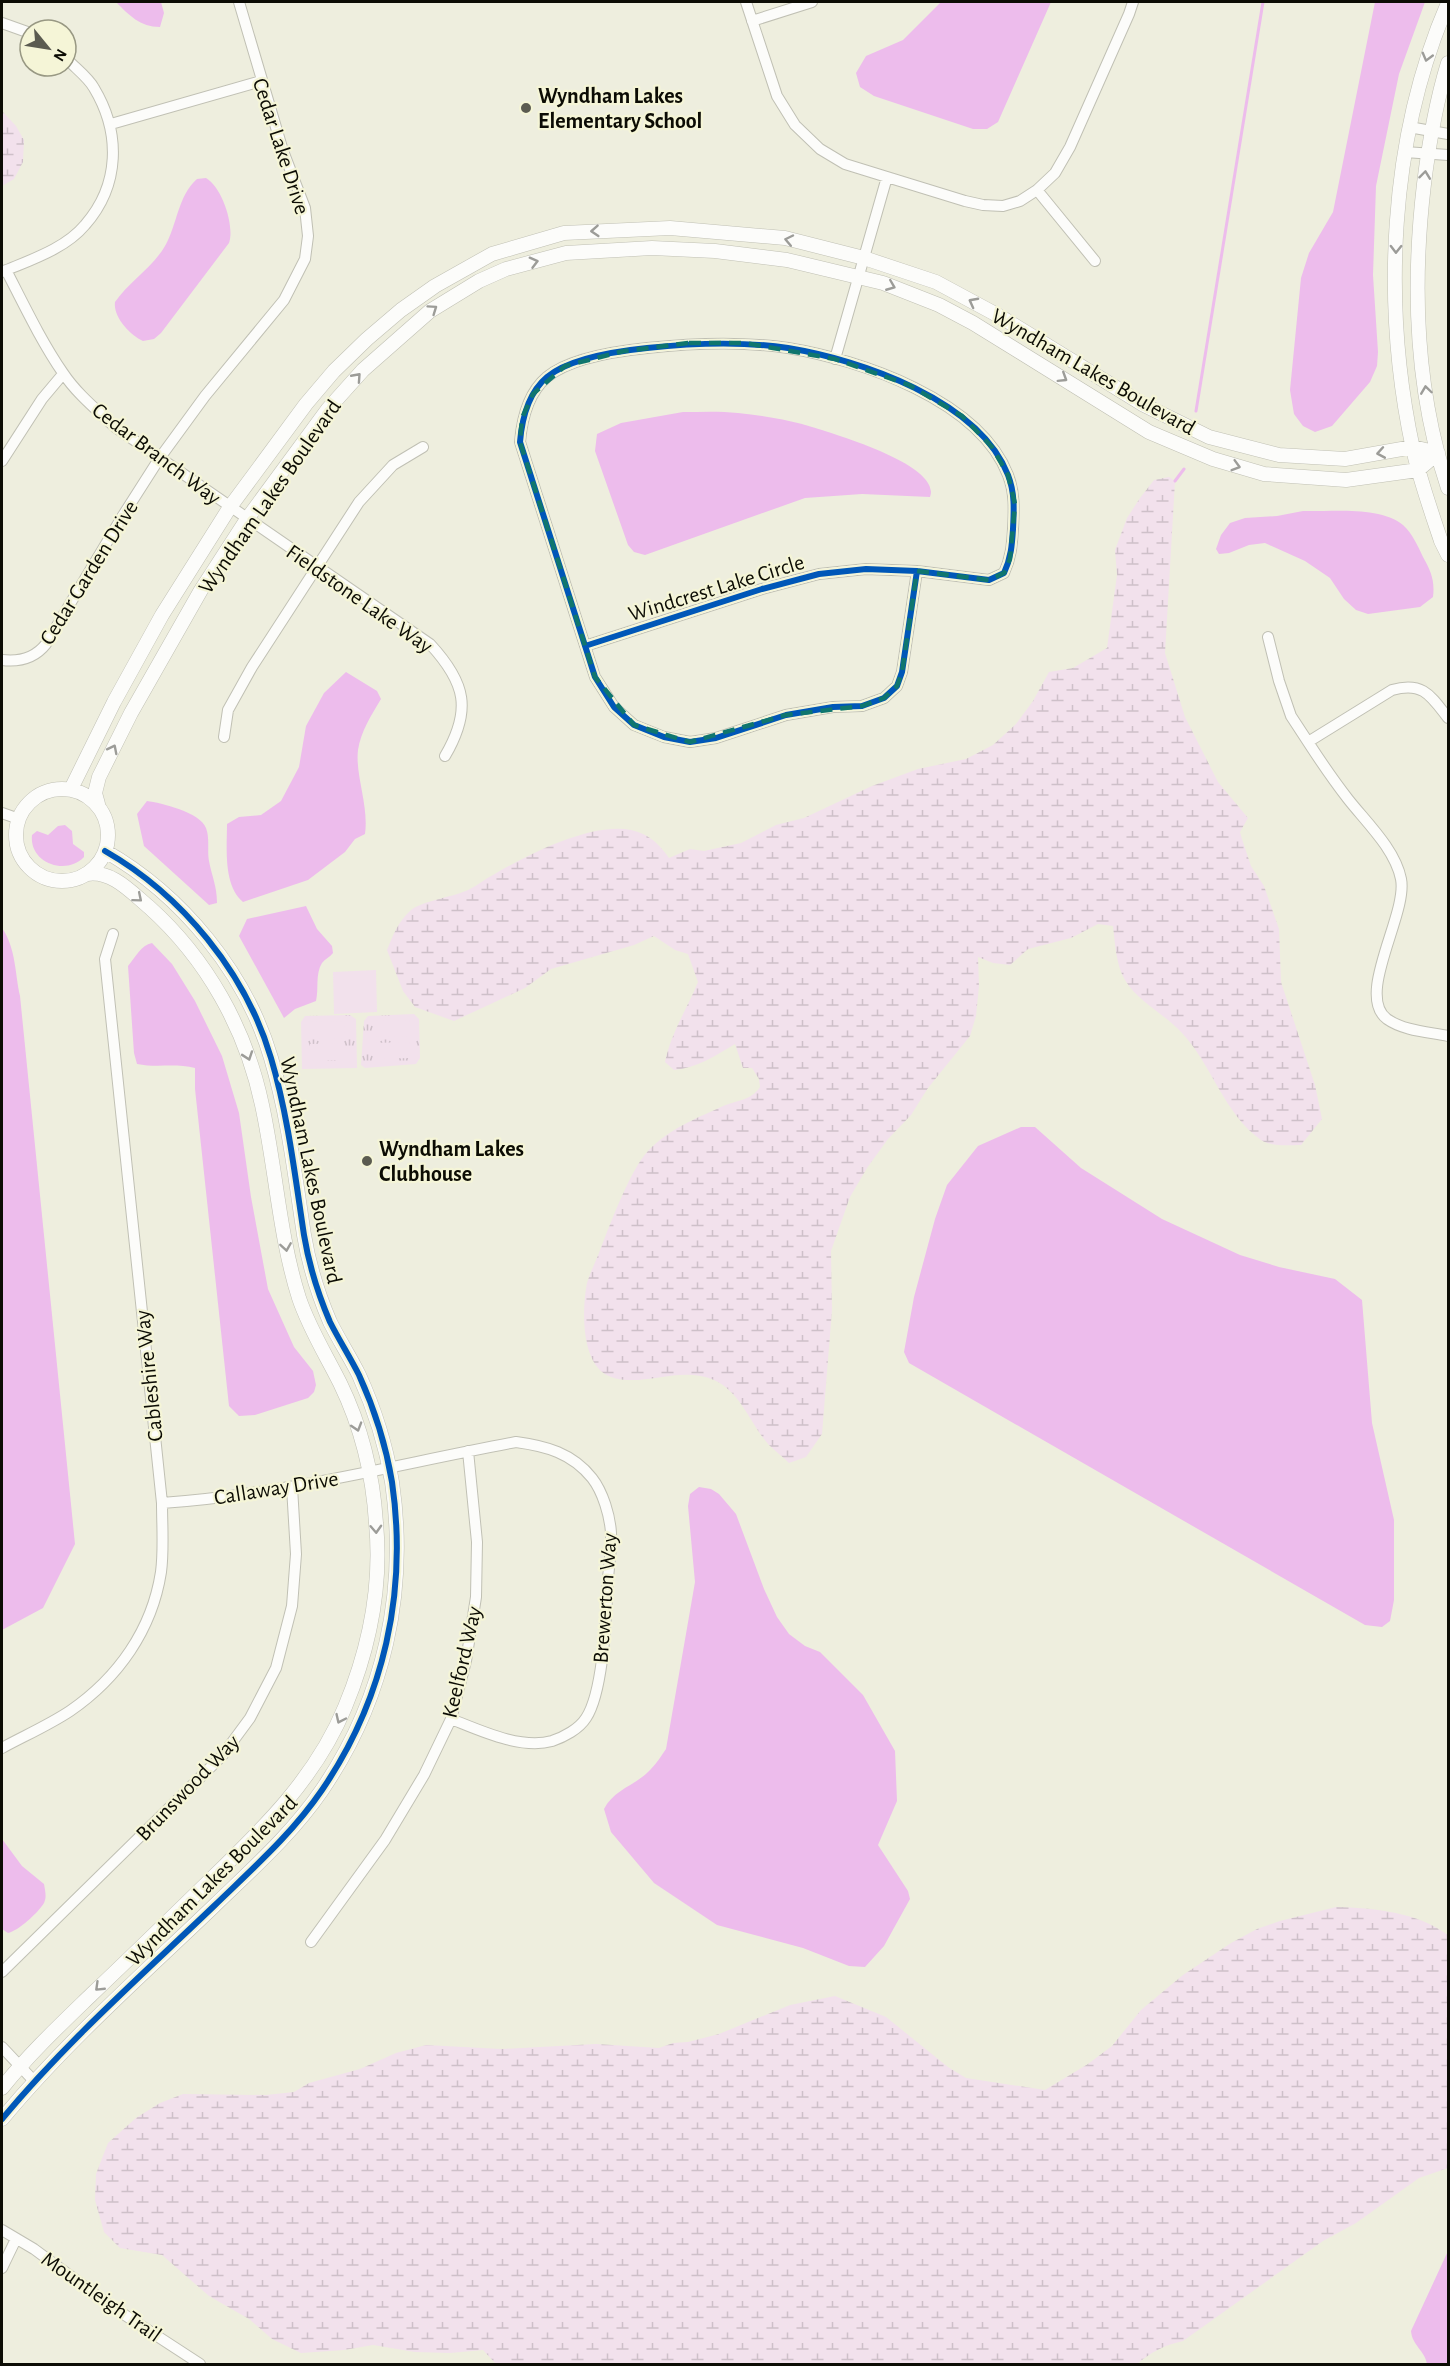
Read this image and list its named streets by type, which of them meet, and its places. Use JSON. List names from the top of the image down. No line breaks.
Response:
{"streets":{"street":["Cedar Lake Drive","Wyndham Lakes Boulevard","Cedar Branch Way","Cedar Garden Drive","Windcrest Lake Circle","Fieldstone Lake Way","Cableshire Way","Callaway Drive","Brewerton Way","Keelford Way","Brunswood Way","Mountleigh Trail"]},"crossings":[["Cedar Lake Drive","Cedar Branch Way"],["Cedar Lake Drive","Cedar Garden Drive"],["Wyndham Lakes Boulevard","Cedar Branch Way"],["Wyndham Lakes Boulevard","Fieldstone Lake Way"],["Wyndham Lakes Boulevard","Callaway Drive"],["Wyndham Lakes Boulevard","Brewerton Way"],["Cedar Branch Way","Cedar Garden Drive"],["Cedar Branch Way","Fieldstone Lake Way"],["Cableshire Way","Callaway Drive"],["Callaway Drive","Brewerton Way"],["Callaway Drive","Brunswood Way"],["Brewerton Way","Keelford Way"]],"places":["Wyndham Lakes Elementary School","Wyndham Lakes Clubhouse"],"north":"bottom right"}
